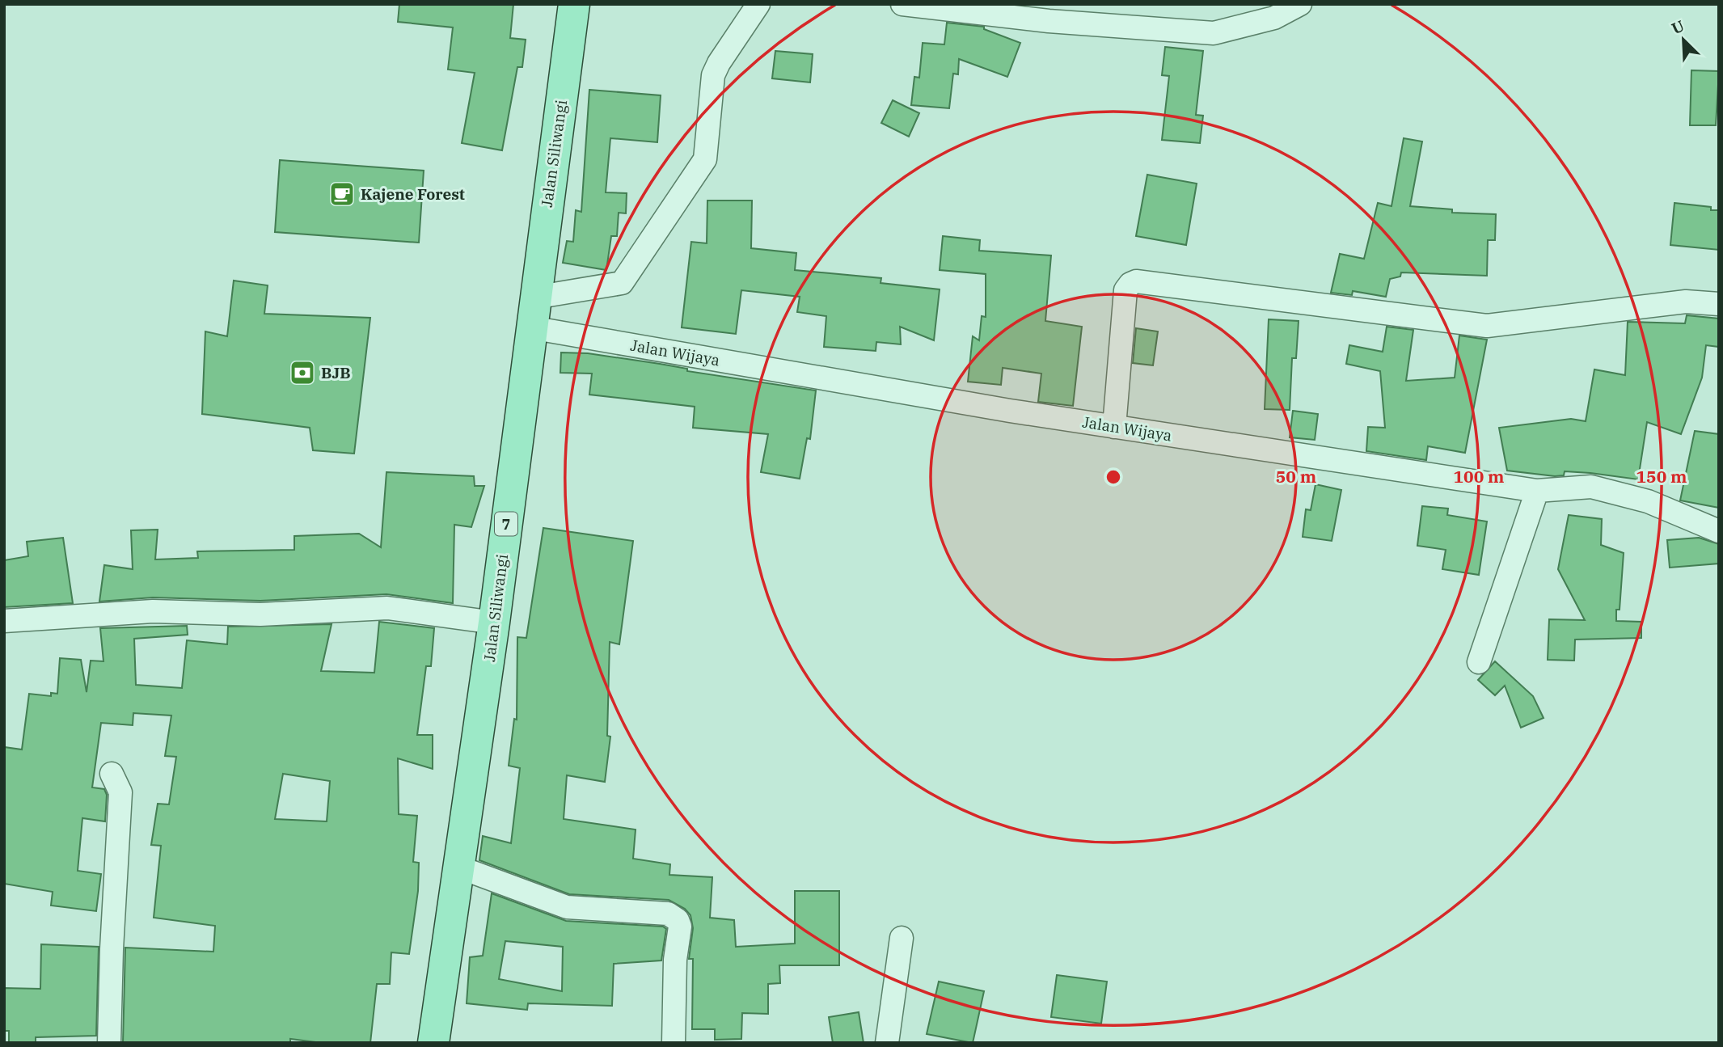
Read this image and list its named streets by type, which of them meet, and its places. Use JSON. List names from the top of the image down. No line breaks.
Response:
{"streets":{"main road":["Jalan Siliwangi","7"],"street":["Jalan Wijaya"]},"crossings":[["Jalan Siliwangi","Jalan Wijaya"]],"places":{"cafe":["Kajene Forest"],"bank":["BJB"]},"north":"top left","rings":["50 m","100 m","150 m"]}
